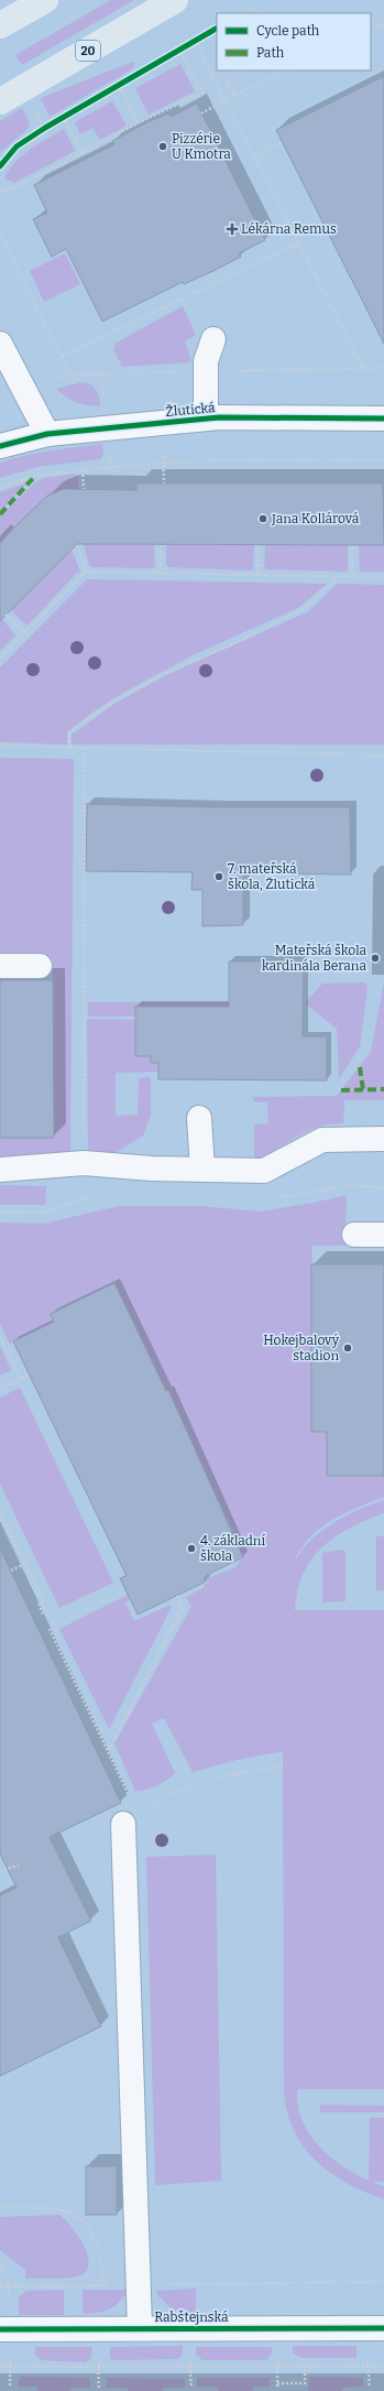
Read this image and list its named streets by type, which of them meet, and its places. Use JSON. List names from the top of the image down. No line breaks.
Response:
{"streets":{"main road":["20"],"street":["Žlutická","Rabštejnská"]},"places":{"other":["Pizzérie U Kmotra","Jana Kollárová","7. mateřská škola, Žlutická","Mateřská škola kardinála Berana","Hokejbalový stadion","4. základní škola"],"health":["Lékárna Remus"]},"legend":["Cycle path","Path"]}
